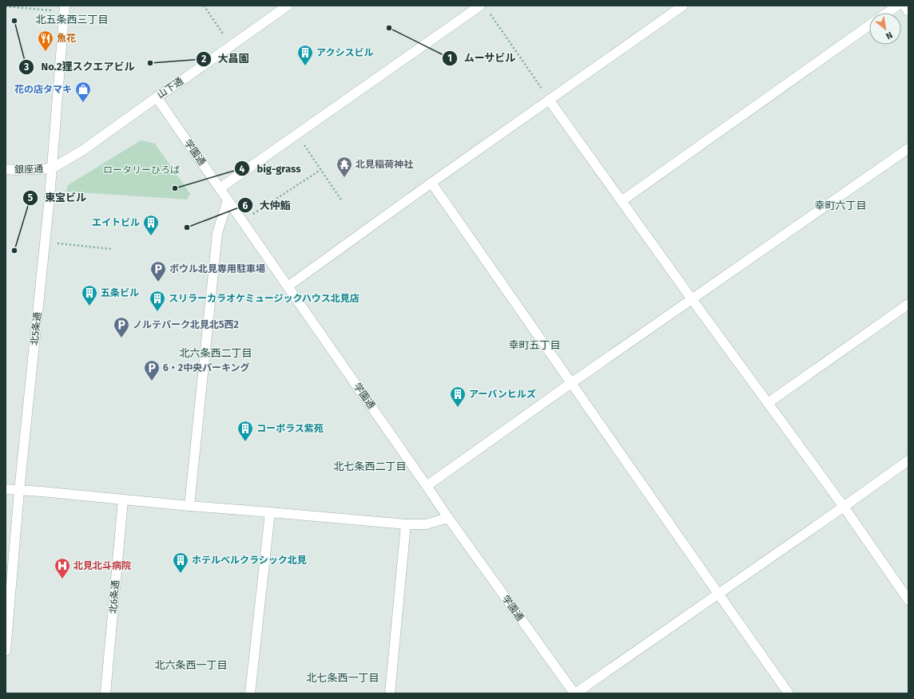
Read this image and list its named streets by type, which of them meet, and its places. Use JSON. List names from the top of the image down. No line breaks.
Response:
{"streets":{"street":["山下通","学園通","銀座通","北5条通","北6条通"]},"crossings":[["山下通","学園通"],["山下通","銀座通"],["山下通","北5条通"],["銀座通","北5条通"]],"districts":["北五条西三丁目","幸町六丁目","幸町五丁目","北六条西二丁目","北七条西二丁目","北六条西一丁目","北七条西一丁目"],"parks":["ロータリーひろば"],"places":{"other":["No.2狸スクエアビル","ムーサビル","大昌園","big-grass","大仲鮨","東宝ビル"],"restaurant":["魚花"],"building":["アクシスビル","エイトビル","五条ビル","スリラーカラオケミュージックハウス北見店","アーバンヒルズ","コーポラス紫苑","ホテルベルクラシック北見"],"shop":["花の店タマキ"],"temple":["北見稲荷神社"],"parking":["ボウル北見専用駐車場","ノルテパーク北見北5西2","6・2中央パーキング"],"hospital":["北見北斗病院"]},"north":"bottom right"}
